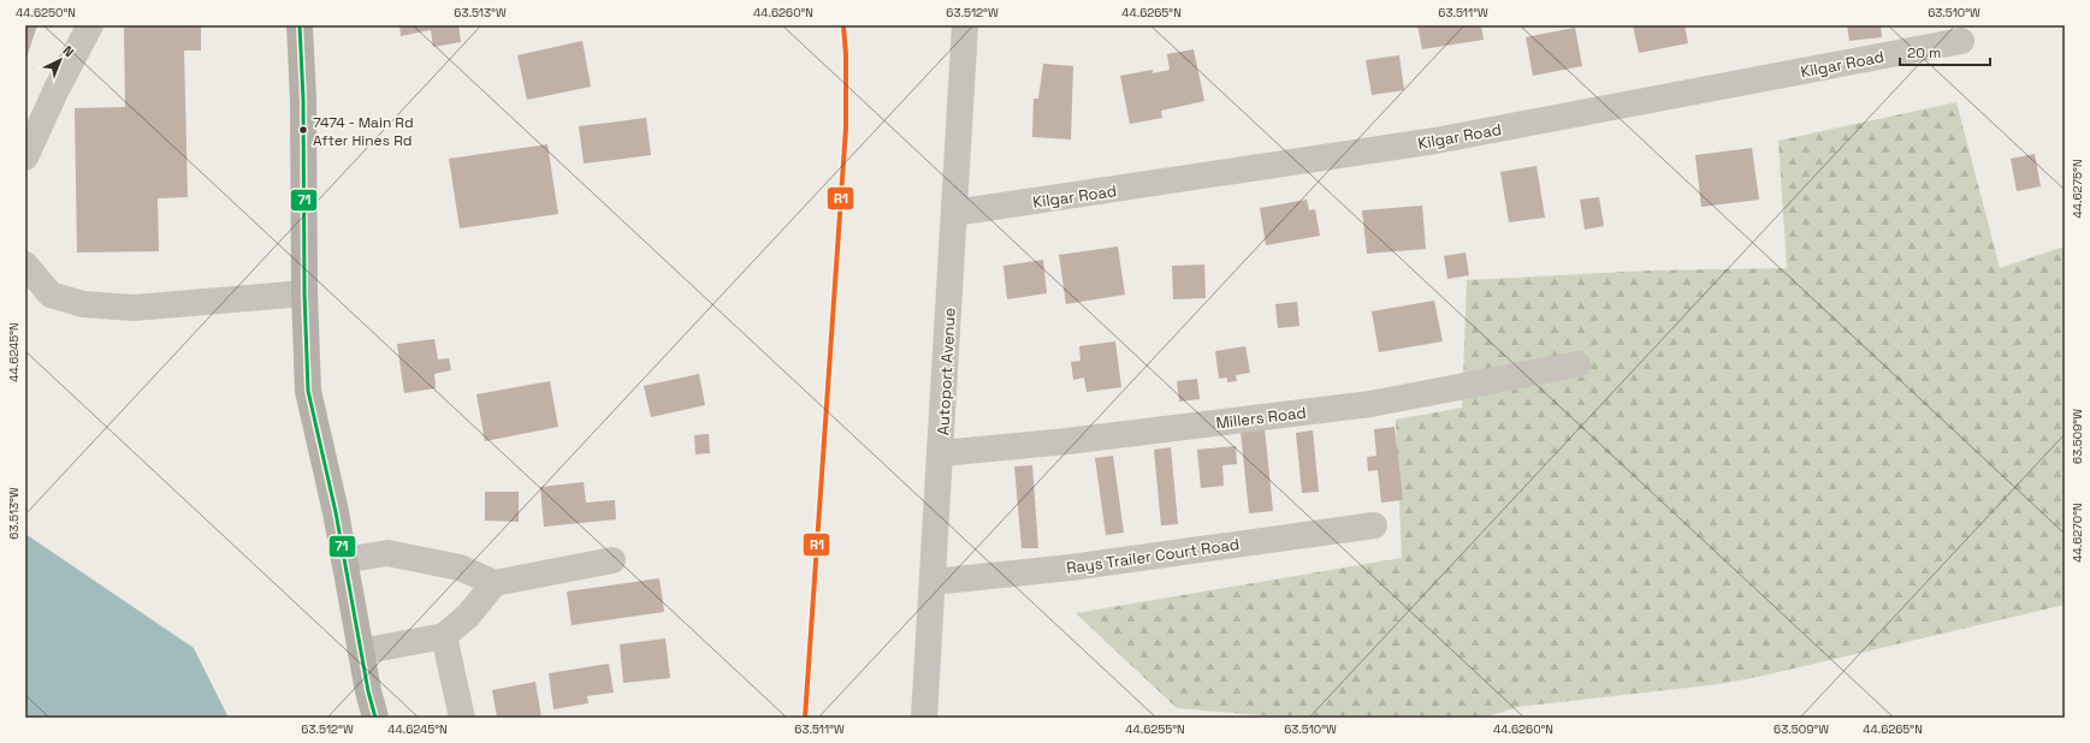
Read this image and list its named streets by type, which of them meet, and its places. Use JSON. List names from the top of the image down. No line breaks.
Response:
{"streets":{"street":["Kilgar Road","Autoport Avenue","Millers Road","Rays Trailer Court Road"]},"crossings":[["Kilgar Road","Autoport Avenue"],["Autoport Avenue","Millers Road"],["Autoport Avenue","Rays Trailer Court Road"]],"places":["7474 - Main Rd After Hines Rd"],"lines":["transit line R1","transit line 71"],"scale_bar":"20 m","north":"top right","coordinates":["44.6250°N","63.513°W","44.6260°N","63.512°W","44.6265°N","63.511°W","63.510°W","44.6275°N","44.6245°N","63.509°W","44.6270°N","44.6255°N"]}
